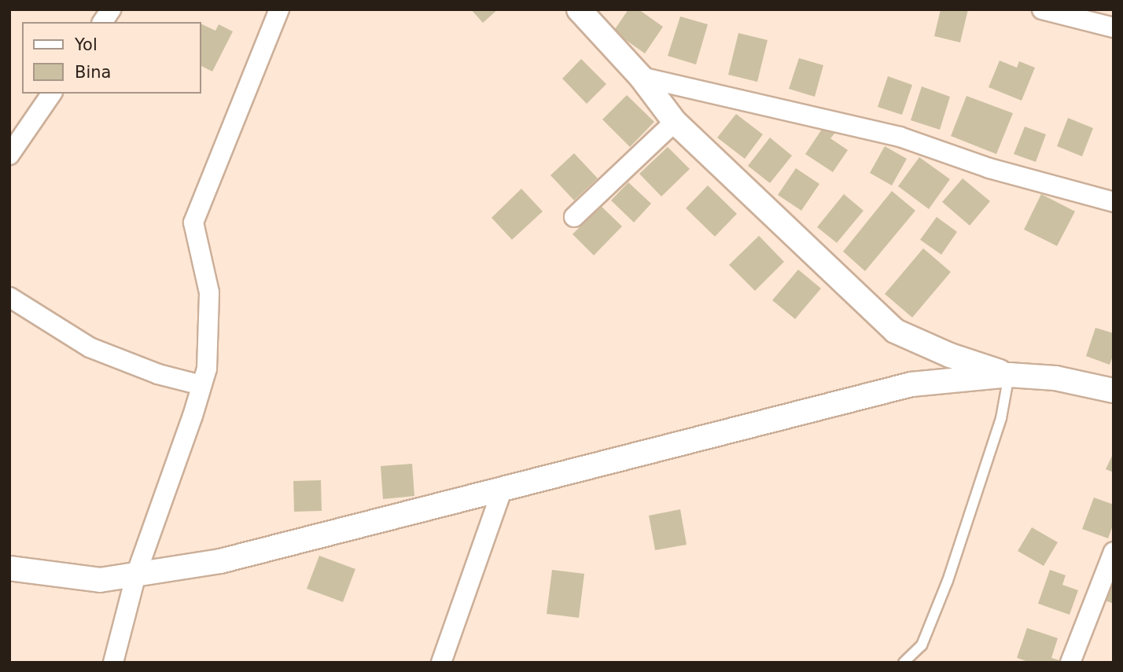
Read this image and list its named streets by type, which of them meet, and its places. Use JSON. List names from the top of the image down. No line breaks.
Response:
{"legend":["Yol","Bina"]}
